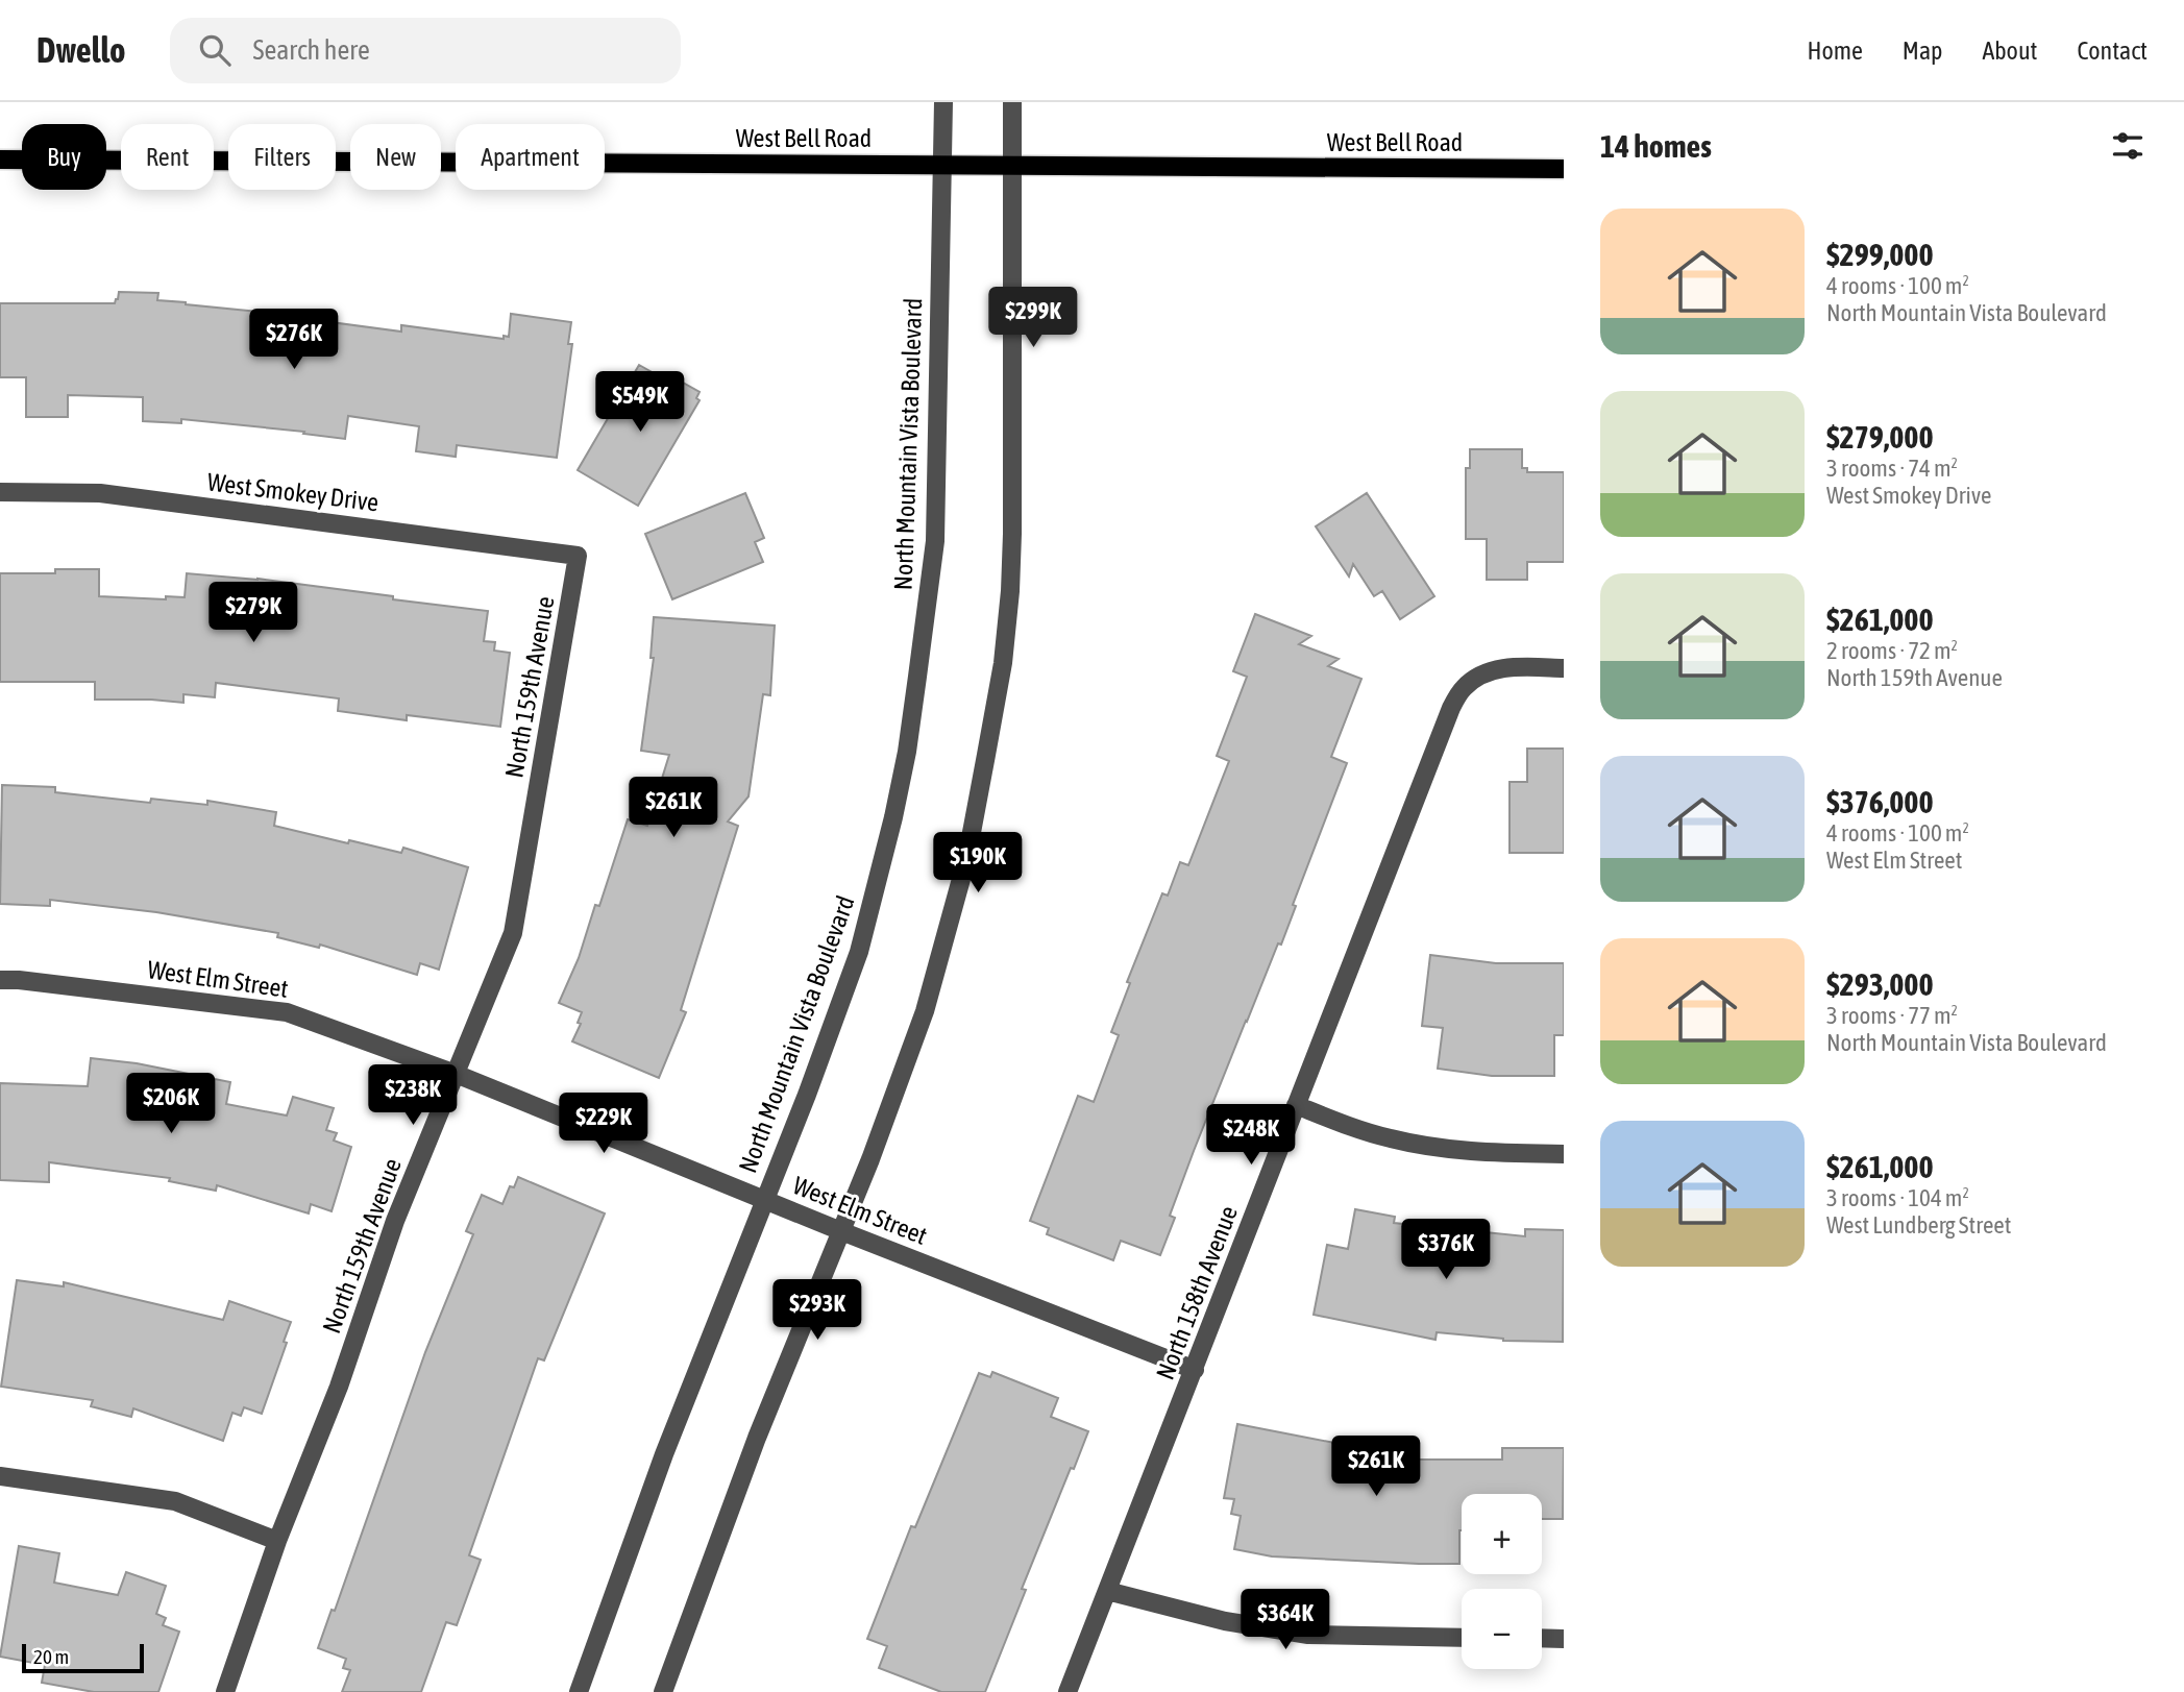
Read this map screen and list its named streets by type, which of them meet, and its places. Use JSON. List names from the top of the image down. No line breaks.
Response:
{"streets":{"main road":["West Bell Road"],"street":["North Mountain Vista Boulevard","West Smokey Drive","North 159th Avenue","West Elm Street","North 158th Avenue"]},"crossings":[["West Bell Road","North Mountain Vista Boulevard"],["North Mountain Vista Boulevard","West Elm Street"],["West Smokey Drive","North 159th Avenue"],["North 159th Avenue","West Elm Street"],["West Elm Street","North 158th Avenue"]],"scale_bar":"20 m","page":{"header":"Dwello","search":"Search here","nav":["Home","Map","About","Contact"],"heading":"14 homes","chip":["Buy","Rent","Filters","New","Apartment"],"list":[{"name":"$299,000","note":"4 rooms · 100 m² · North Mountain Vista Boulevard"},{"name":"$279,000","note":"3 rooms · 74 m² · West Smokey Drive"},{"name":"$261,000","note":"2 rooms · 72 m² · North 159th Avenue"},{"name":"$376,000","note":"4 rooms · 100 m² · West Elm Street"},{"name":"$293,000","note":"3 rooms · 77 m² · North Mountain Vista Boulevard"},{"name":"$261,000","note":"3 rooms · 104 m² · West Lundberg Street"}],"price":["$299K","$276K","$549K","$279K","$261K","$190K","$238K","$206K","$229K","$248K","$376K","$293K","$261K","$364K"],"map_buttons":["+","−"],"scale":"20 m"}}
